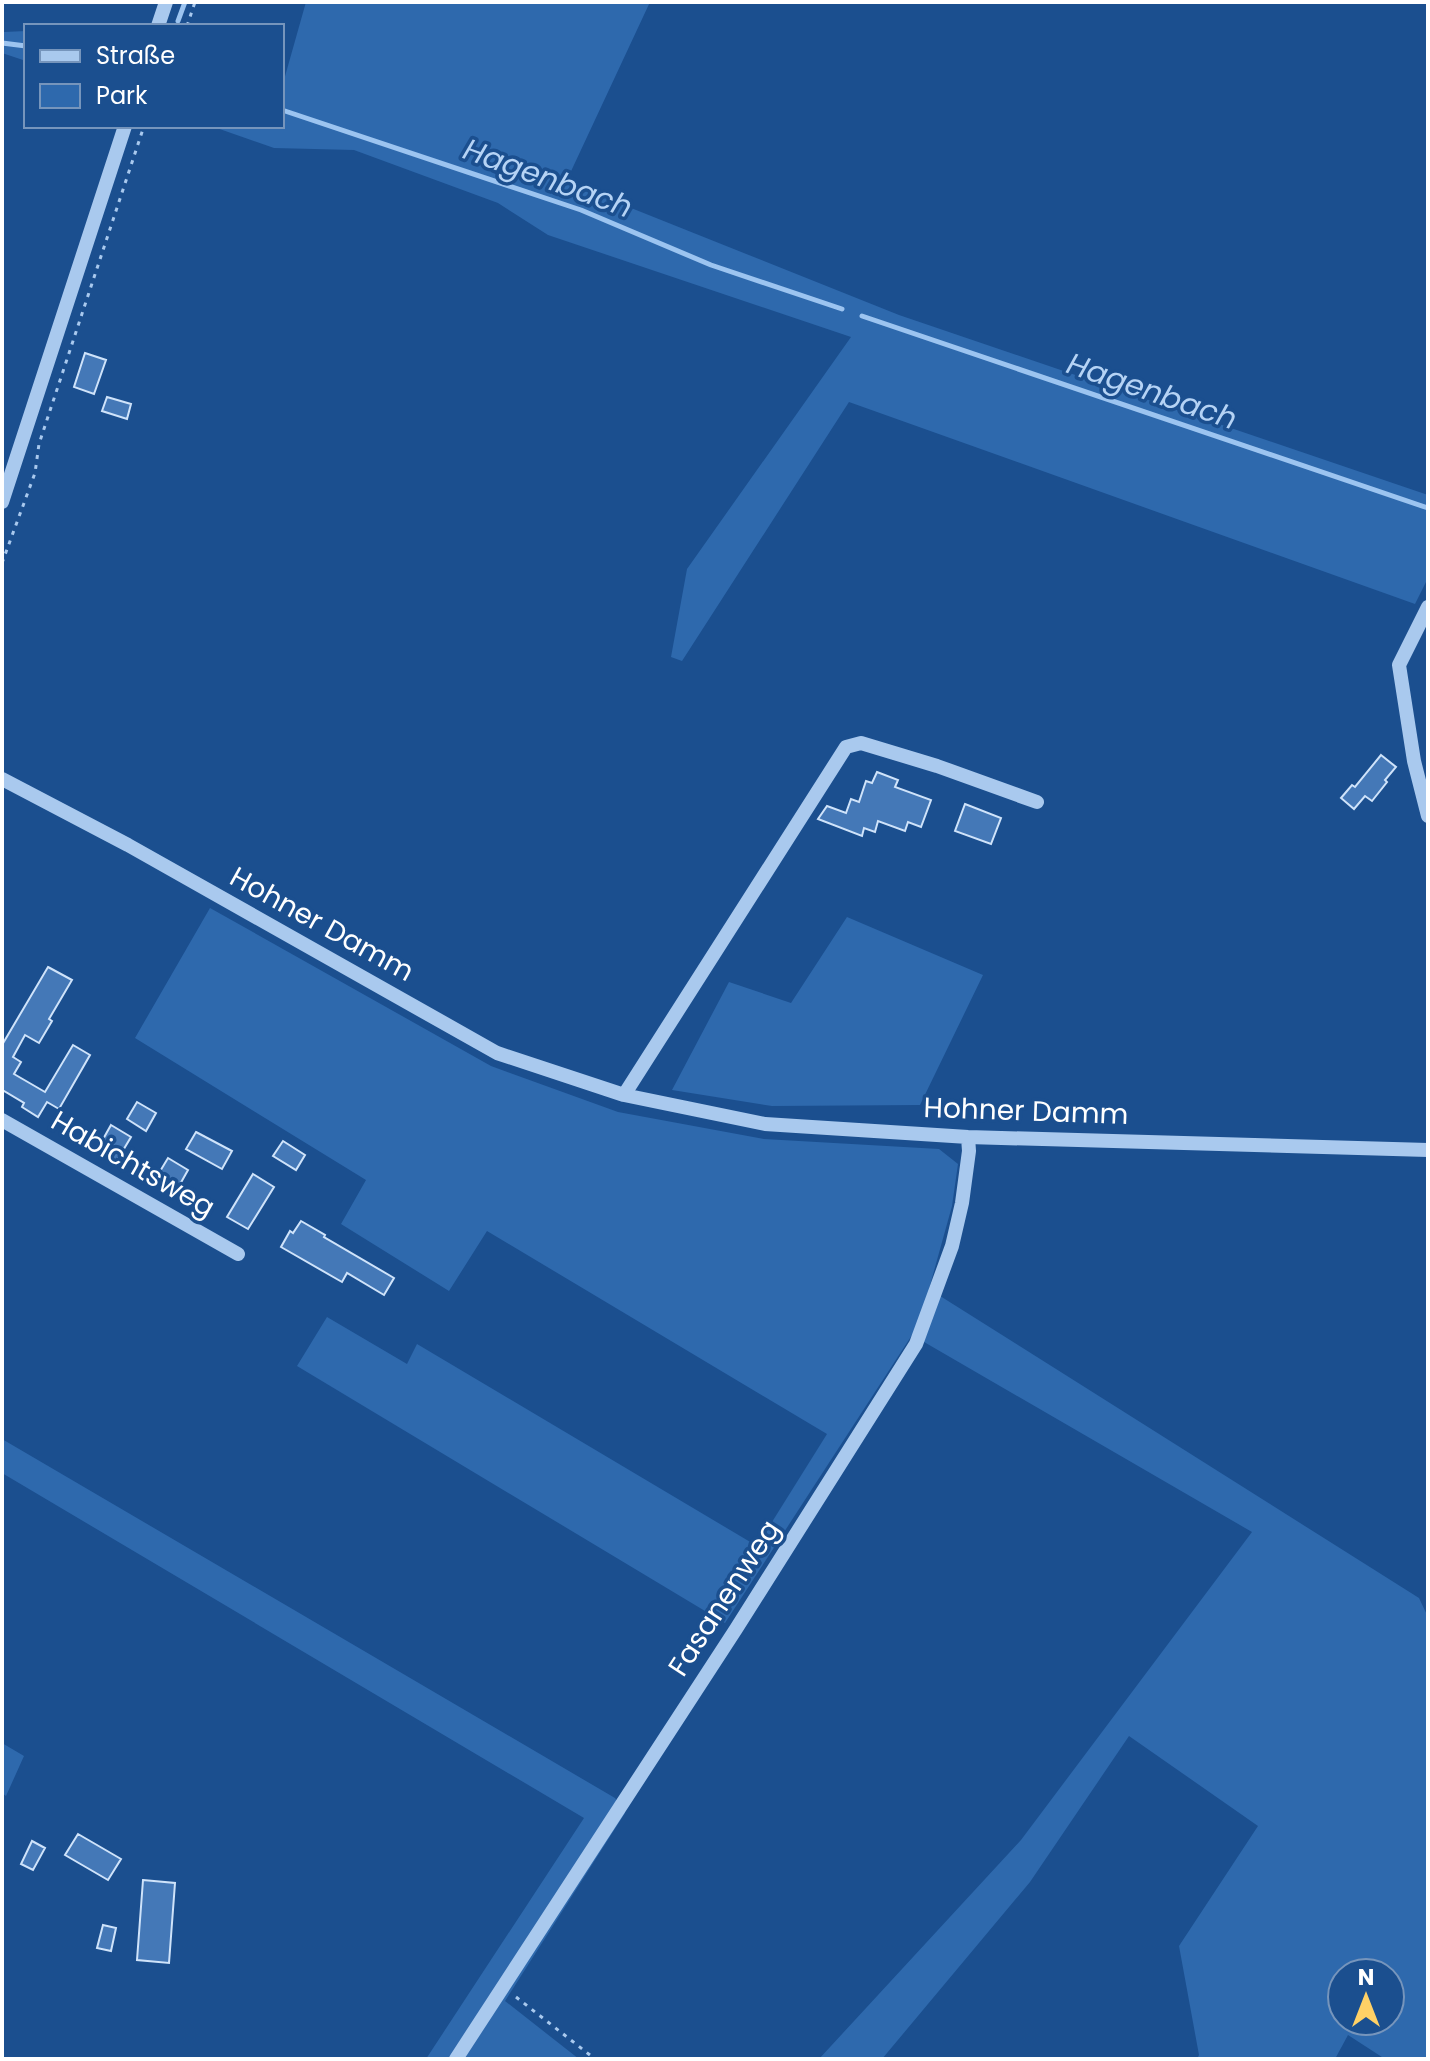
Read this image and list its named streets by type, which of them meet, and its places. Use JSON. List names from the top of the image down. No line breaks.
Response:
{"streets":{"street":["Hohner Damm","Habichtsweg","Fasanenweg"]},"crossings":[["Hohner Damm","Fasanenweg"]],"water":["Hagenbach"],"legend":["Straße","Park"],"north":"top"}
